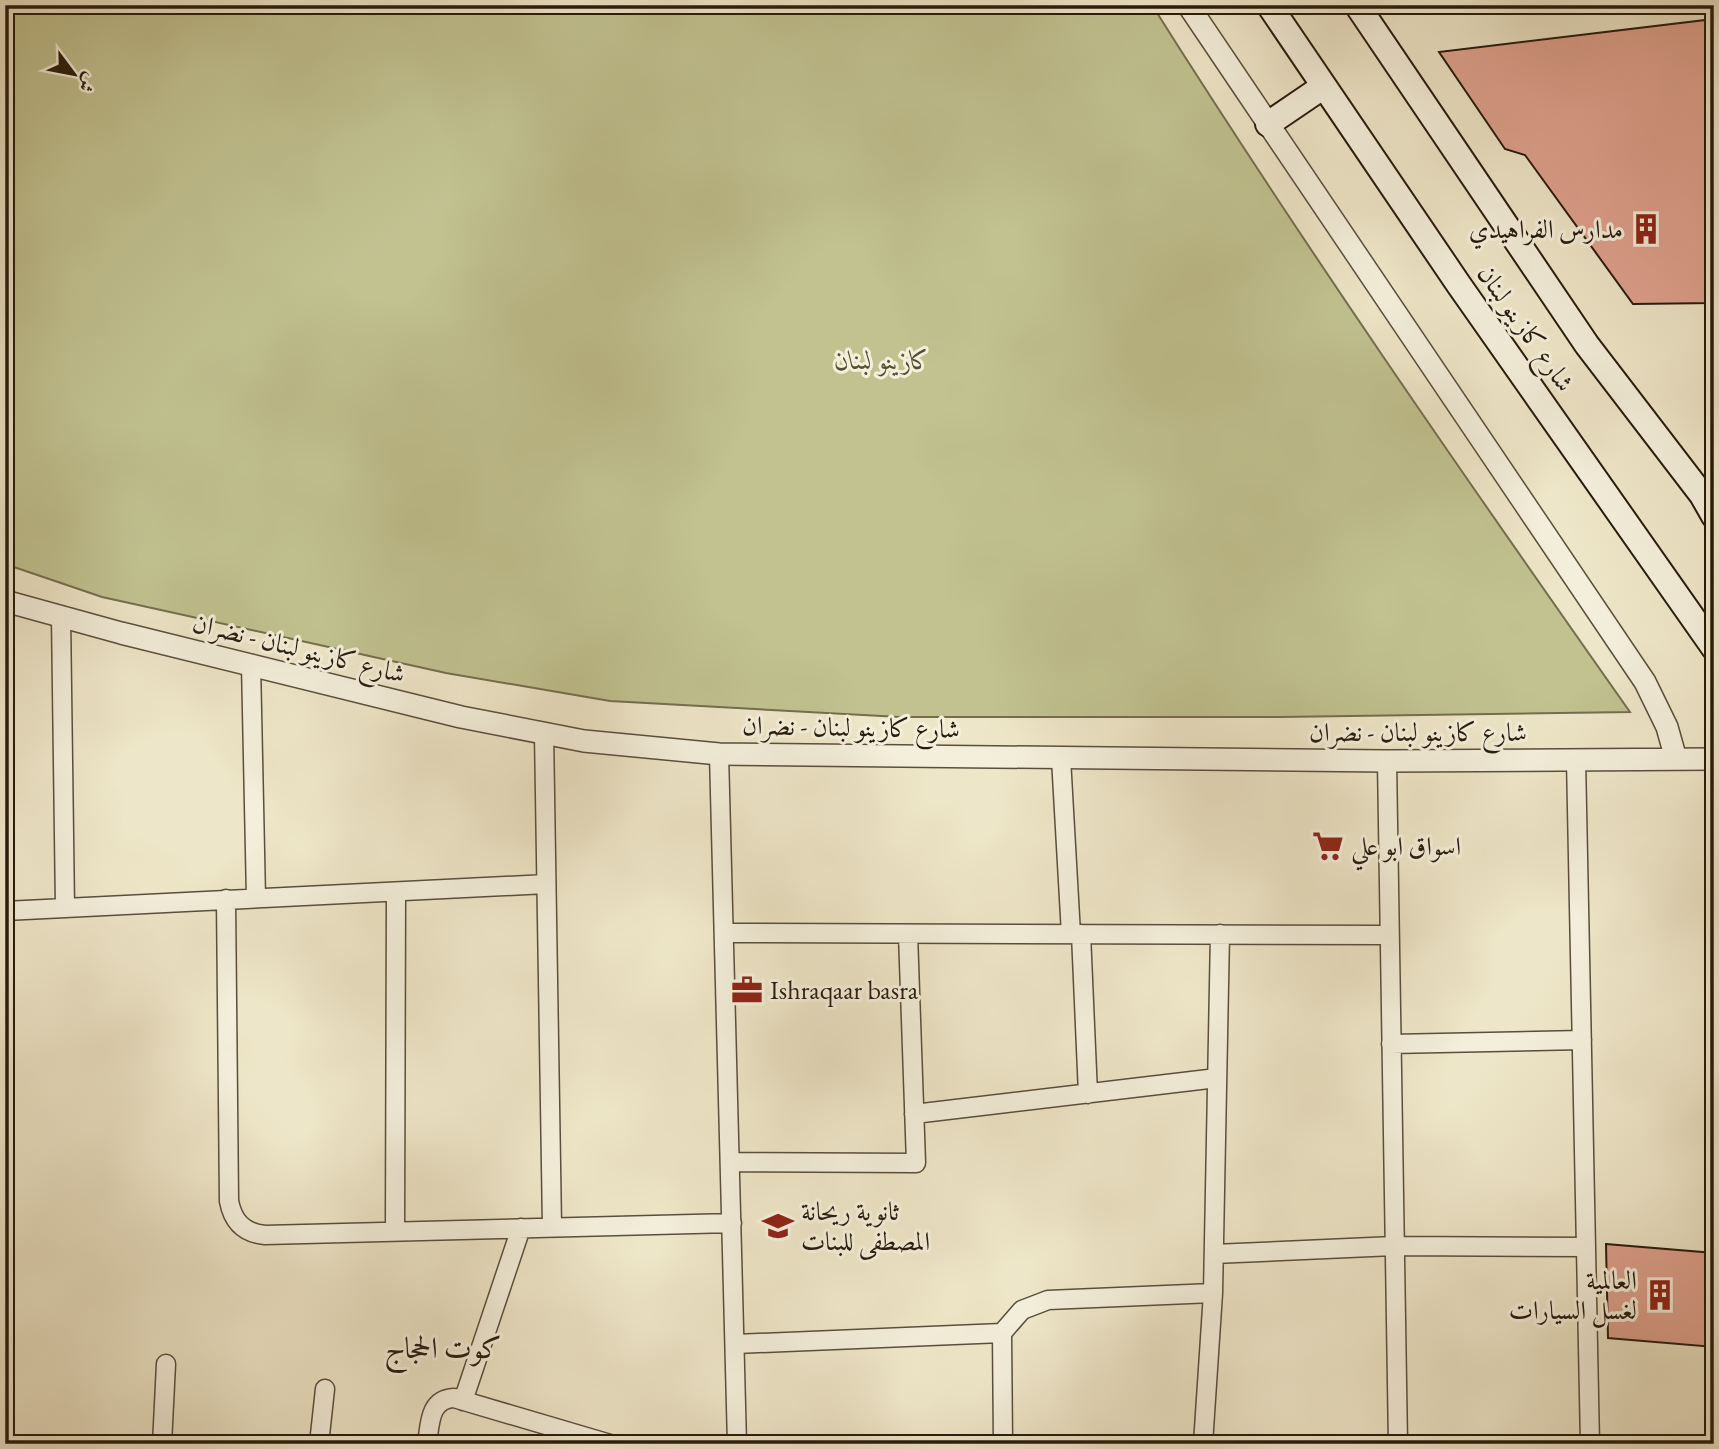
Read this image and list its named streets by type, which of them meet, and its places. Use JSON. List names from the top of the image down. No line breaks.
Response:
{"streets":{"main road":["شارع كازينو لبنان"],"street":["شارع كازينو لبنان - نضران"]},"districts":["كوت الحجاج"],"parks":["كازينو لبنان"],"places":{"building":["مدارس الفراهيدي","العالمية لغسل السيارات"],"supermarket":["اسواق ابو علي"],"office":["Ishraqaar basra"],"school or university":["ثانوية ريحانة المصطفى للبنات"]},"north":"bottom right"}
